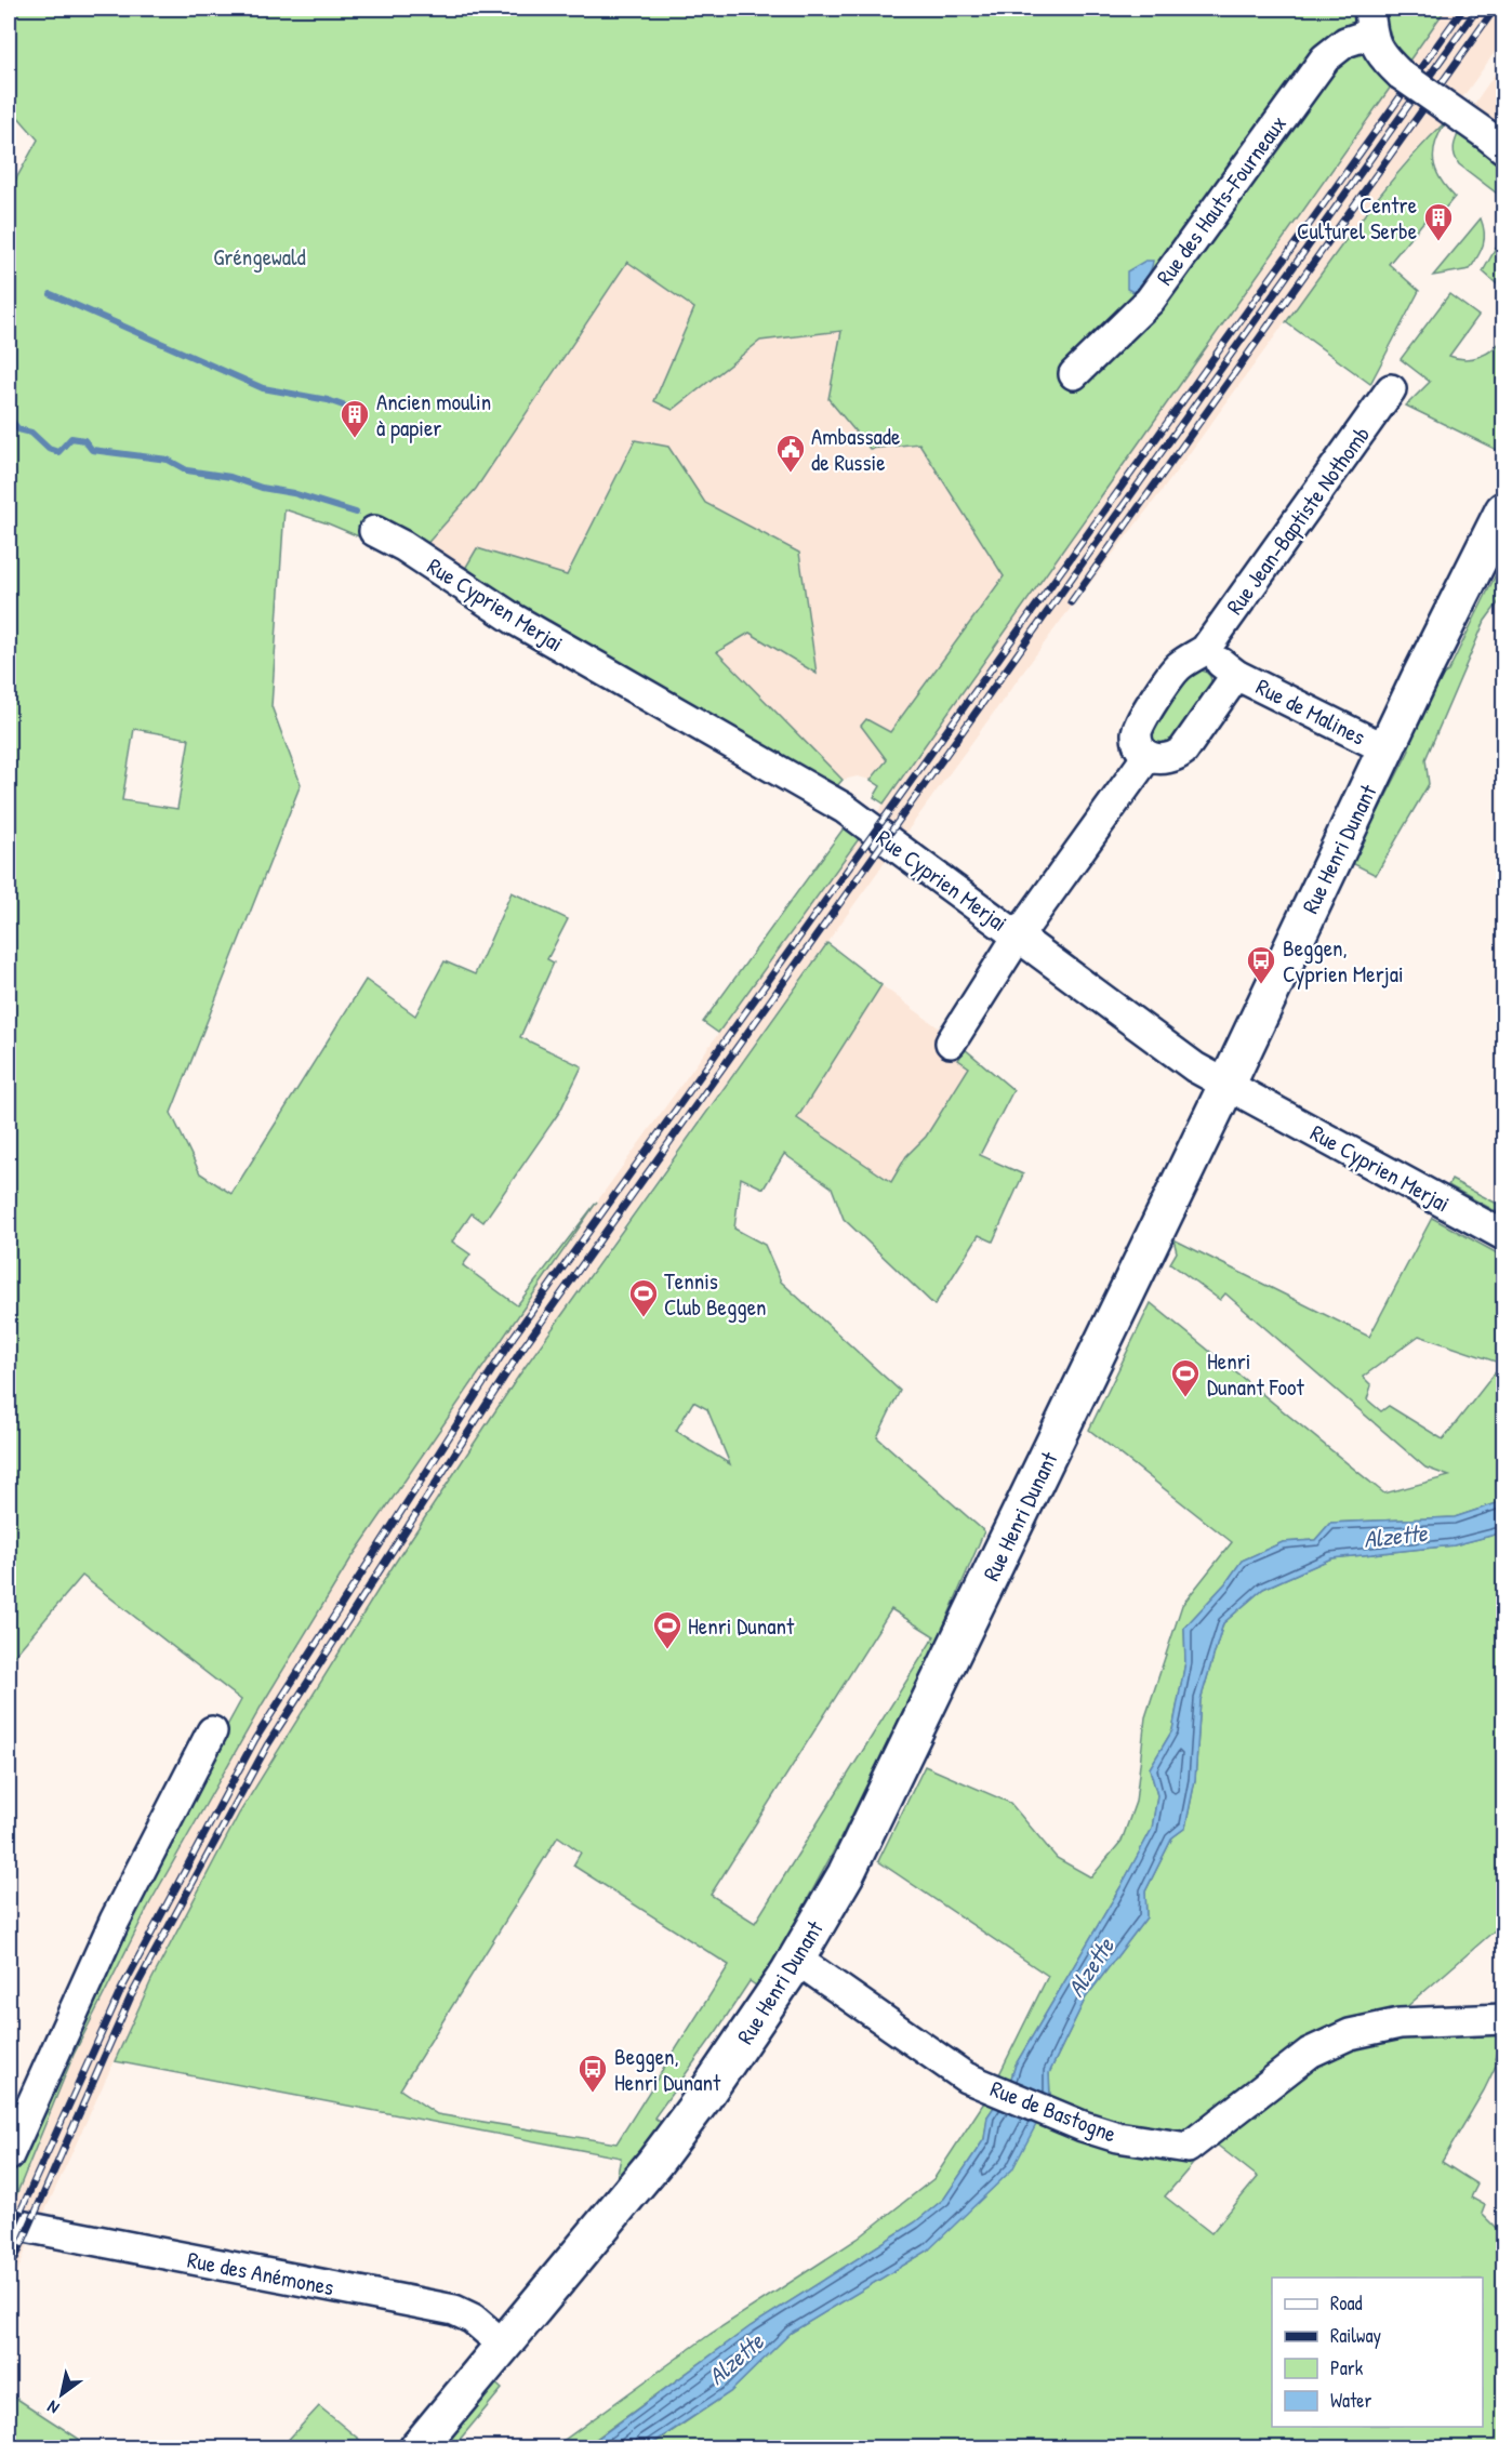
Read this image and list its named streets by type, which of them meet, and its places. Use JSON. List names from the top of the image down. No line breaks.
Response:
{"streets":{"main road":["Rue Henri Dunant"],"street":["Rue des Hauts-Fourneaux","Rue Jean-Baptiste Nothomb","Rue Cyprien Merjai","Rue de Malines","Rue de Bastogne","Rue des Anémones"]},"crossings":[["Rue Cyprien Merjai","Rue Henri Dunant"],["Rue de Malines","Rue Henri Dunant"],["Rue Henri Dunant","Rue de Bastogne"],["Rue Henri Dunant","Rue des Anémones"]],"water":["Alzette"],"parks":["Gréngewald"],"places":{"building":["Centre Culturel Serbe","Ancien moulin à papier"],"public building":["Ambassade de Russie"],"bus stop":["Beggen, Cyprien Merjai","Beggen, Henri Dunant"],"sports":["Tennis Club Beggen","Henri Dunant Foot","Henri Dunant"]},"legend":["Road","Railway","Park","Water"],"north":"bottom left"}
